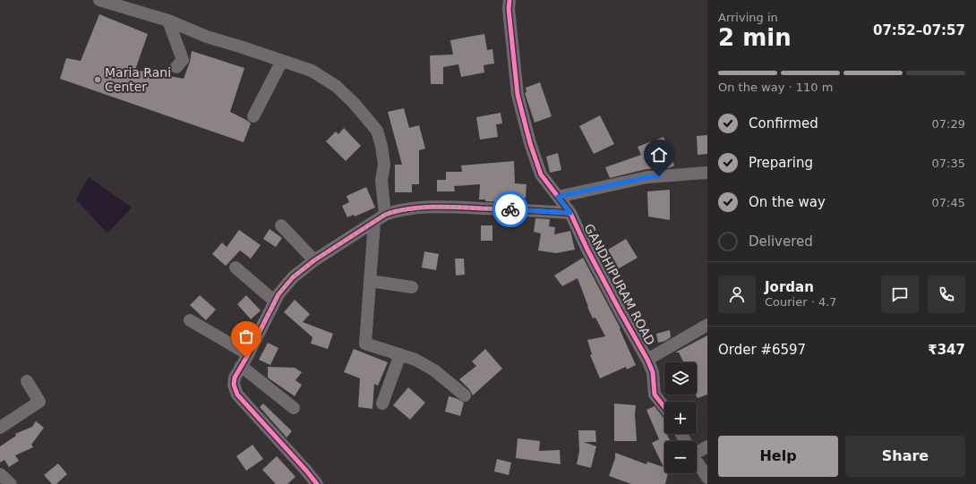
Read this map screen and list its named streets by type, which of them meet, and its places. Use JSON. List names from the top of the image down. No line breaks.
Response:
{"streets":{"street":["GANDHIPURAM ROAD"]},"places":["Maria Rani Center"],"page":{"heading":["2 min","Arriving in","07:52–07:57"],"panel":["Jordan","Courier · 4.7","Order #6597","₹347"],"bar":"On the way · 110 m","list":[["Confirmed","07:29"],["Preparing","07:35"],["On the way","07:45"],"Delivered"],"map_buttons":["+","−"],"buttons":["Help","Share"]}}
